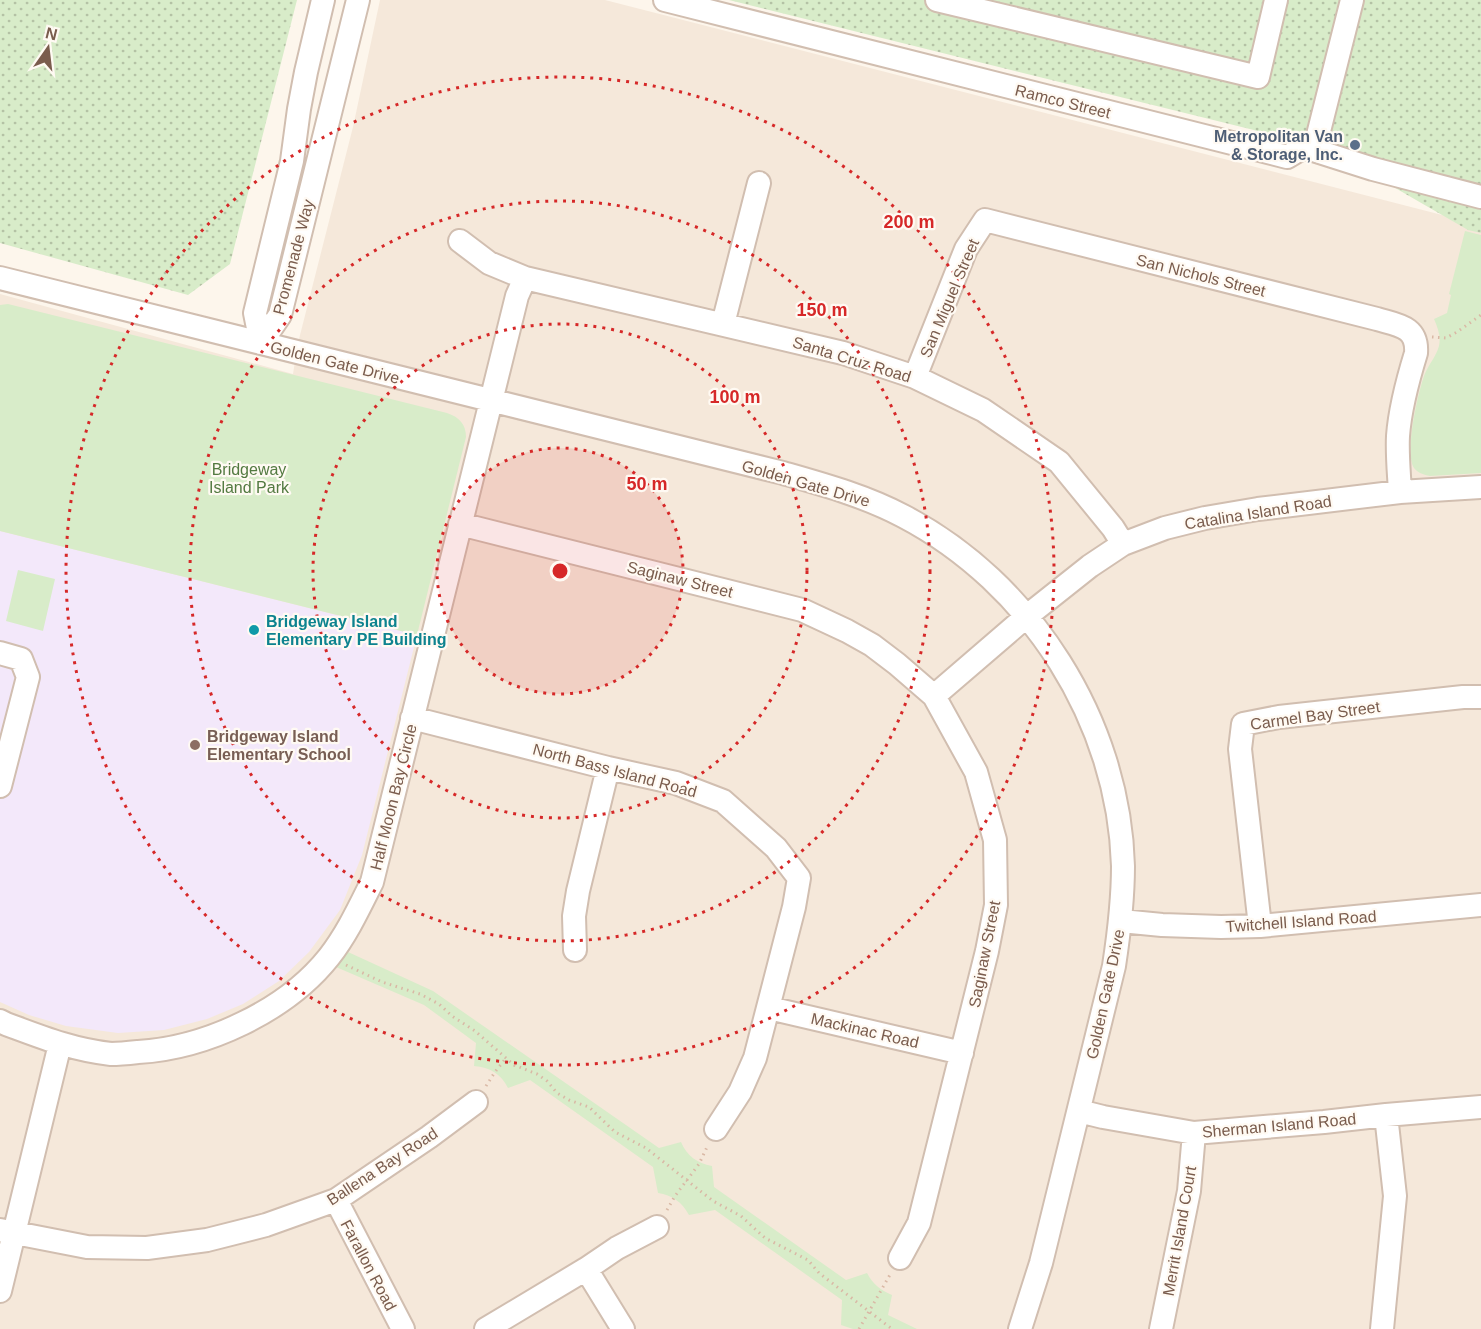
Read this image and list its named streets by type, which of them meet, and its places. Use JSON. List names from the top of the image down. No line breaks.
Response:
{"streets":{"street":["Ramco Street","Promenade Way","San Nichols Street","San Miguel Street","Santa Cruz Road","Golden Gate Drive","Catalina Island Road","Saginaw Street","Carmel Bay Street","North Bass Island Road","Half Moon Bay Circle","Twitchell Island Road","Mackinac Road","Sherman Island Road","Ballena Bay Road","Merrit Island Court","Farallon Road"]},"crossings":[["Promenade Way","Golden Gate Drive"],["San Nichols Street","San Miguel Street"],["San Miguel Street","Santa Cruz Road"],["Santa Cruz Road","Catalina Island Road"],["Santa Cruz Road","Half Moon Bay Circle"],["Golden Gate Drive","Catalina Island Road"],["Golden Gate Drive","Half Moon Bay Circle"],["Golden Gate Drive","Twitchell Island Road"],["Golden Gate Drive","Sherman Island Road"],["Catalina Island Road","Saginaw Street"],["Saginaw Street","Half Moon Bay Circle"],["Saginaw Street","Mackinac Road"],["Carmel Bay Street","Twitchell Island Road"],["North Bass Island Road","Half Moon Bay Circle"],["North Bass Island Road","Mackinac Road"],["Sherman Island Road","Merrit Island Court"],["Ballena Bay Road","Farallon Road"]],"parks":["Bridgeway Island Park"],"places":["Metropolitan Van & Storage, Inc.","Bridgeway Island Elementary PE Building","Bridgeway Island Elementary School"],"north":"top","rings":["200 m","150 m","100 m","50 m"]}
